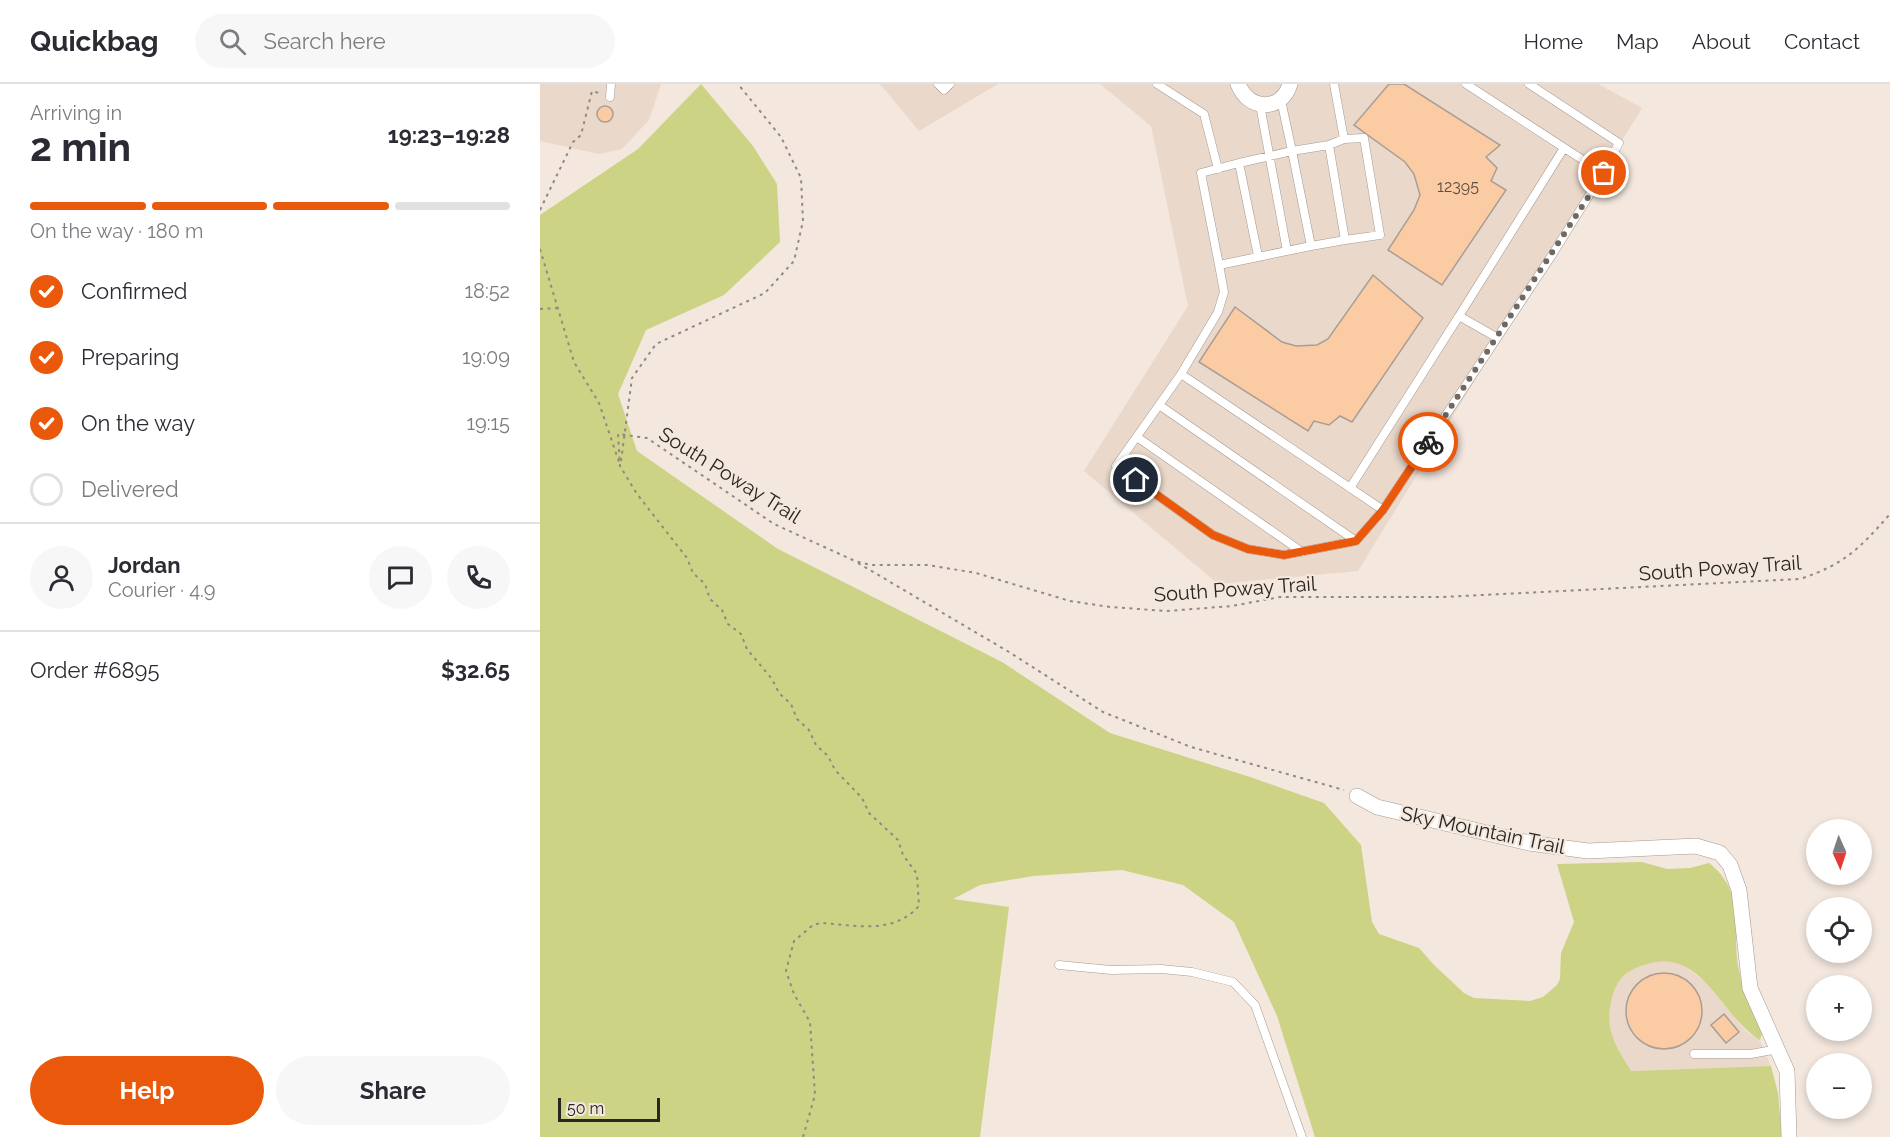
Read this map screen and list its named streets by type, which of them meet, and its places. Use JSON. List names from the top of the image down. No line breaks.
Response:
{"streets":{"street":["Sky Mountain Trail"],"path":["South Poway Trail"]},"house_numbers":["12395"],"scale_bar":"50 m","north":"bottom","page":{"header":"Quickbag","search":"Search here","nav":["Home","Map","About","Contact"],"heading":["2 min","Arriving in","19:23–19:28"],"panel":["Jordan","Courier · 4.9","Order #6895","$32.65"],"bar":"On the way · 180 m","list":[["Confirmed","18:52"],["Preparing","19:09"],["On the way","19:15"],"Delivered"],"map_buttons":["+","−"],"buttons":["Help","Share"],"scale":"50 m"}}
